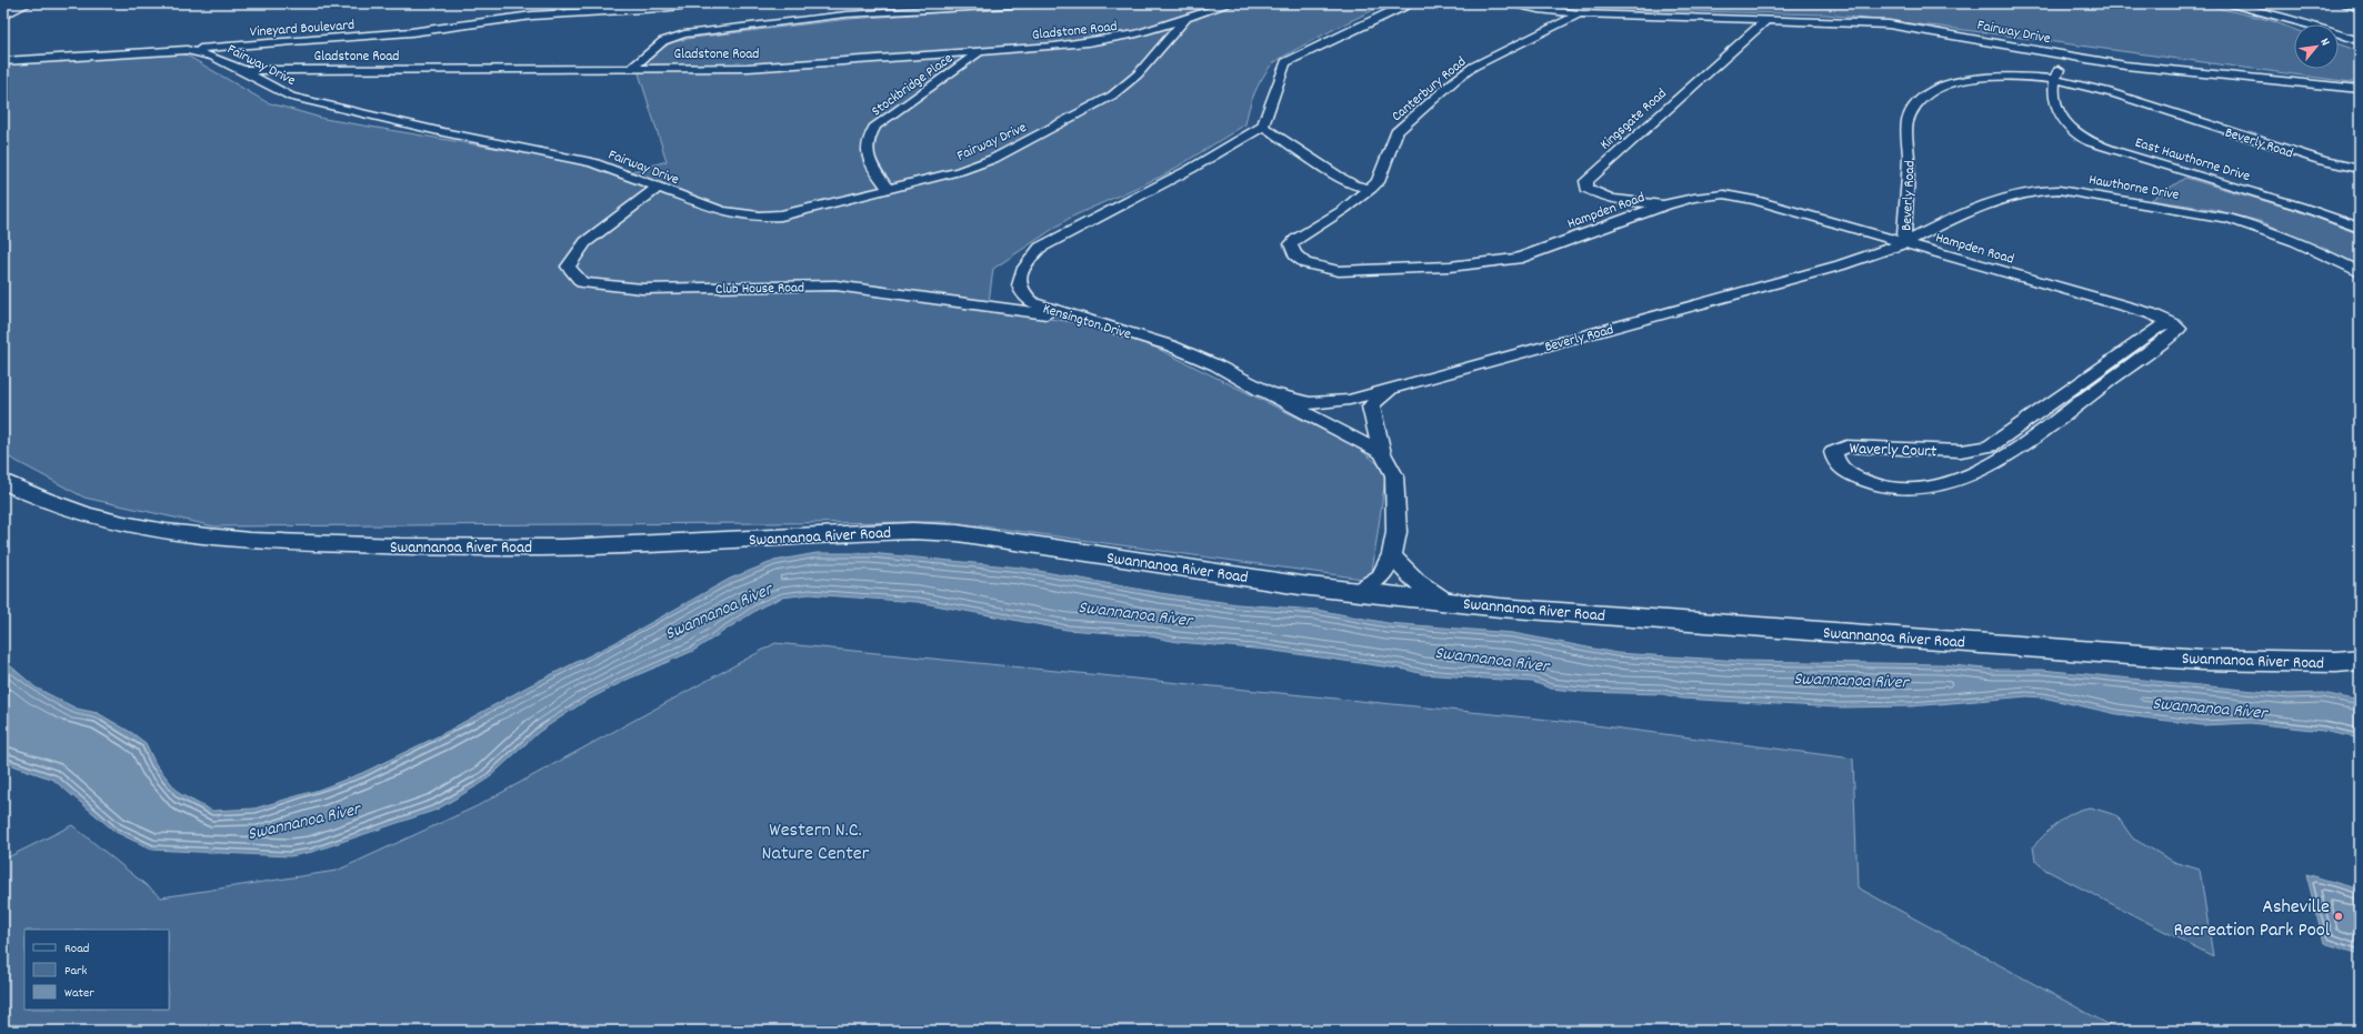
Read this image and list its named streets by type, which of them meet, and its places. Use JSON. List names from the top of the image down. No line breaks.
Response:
{"streets":{"main road":["Swannanoa River Road"],"street":["Vineyard Boulevard","Gladstone Road","Fairway Drive","Stockbridge Place","Canterbury Road","Kingsgate Road","Beverly Road","East Hawthorne Drive","Hawthorne Drive","Hampden Road","Club House Road","Kensington Drive","Waverly Court"]},"crossings":[["Vineyard Boulevard","Fairway Drive"],["Gladstone Road","Fairway Drive"],["Gladstone Road","Stockbridge Place"],["Fairway Drive","Stockbridge Place"],["Fairway Drive","Canterbury Road"],["Fairway Drive","Kingsgate Road"],["Fairway Drive","Club House Road"],["Canterbury Road","Hampden Road"],["Kingsgate Road","Hampden Road"],["Beverly Road","East Hawthorne Drive"],["Beverly Road","Hawthorne Drive"],["Beverly Road","Hampden Road"],["Beverly Road","Kensington Drive"],["Hawthorne Drive","Hampden Road"],["Hampden Road","Waverly Court"],["Club House Road","Kensington Drive"]],"water":["Swannanoa River"],"parks":["Western N.C. Nature Center"],"places":["Asheville Recreation Park Pool"],"legend":["Road","Park","Water"],"north":"top right"}
